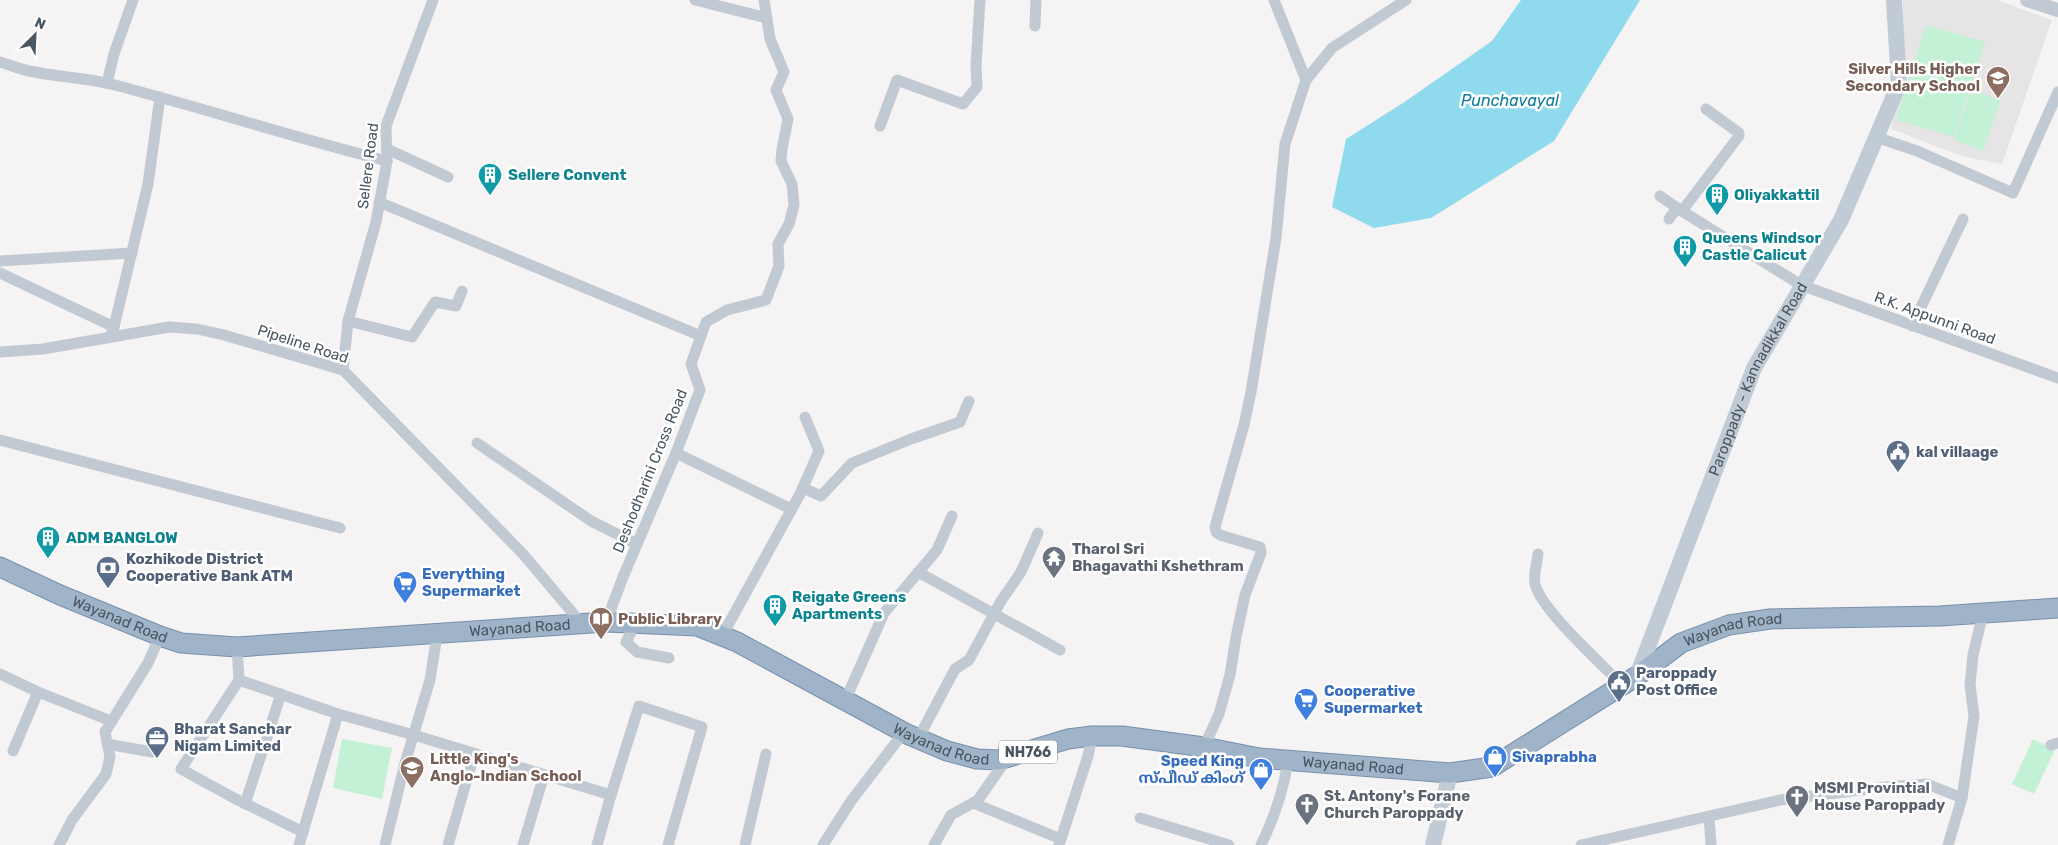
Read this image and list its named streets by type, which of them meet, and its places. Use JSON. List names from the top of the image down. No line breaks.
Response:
{"streets":{"highway":["Wayanad Road","NH766"],"main road":["Paroppady - Kannadikkal Road"],"street":["Sellere Road","R.K. Appunni Road","Pipeline Road","Deshodharini Cross Road"]},"crossings":[["Sellere Road","Pipeline Road"],["R.K. Appunni Road","Paroppady - Kannadikkal Road"],["Pipeline Road","Wayanad Road"],["Paroppady - Kannadikkal Road","Wayanad Road"],["Deshodharini Cross Road","Wayanad Road"]],"water":["Punchavayal"],"places":{"school or university":["Silver Hills Higher Secondary School","Little King's Anglo-Indian School"],"building":["Sellere Convent","Oliyakkattil","Queens Windsor Castle Calicut","ADM BANGLOW","Reigate Greens Apartments"],"public building":["kal villaage","Paroppady Post Office"],"temple":["Tharol Sri Bhagavathi Kshethram"],"bank":["Kozhikode District Cooperative Bank ATM"],"supermarket":["Everything Supermarket","Cooperative Supermarket"],"library":["Public Library"],"office":["Bharat Sanchar Nigam Limited"],"shop":["Sivaprabha","Speed King സ്പീഡ് കിംഗ്"],"church":["MSMI Provintial House Paroppady","St. Antony's Forane Church Paroppady"]},"north":"top right"}
